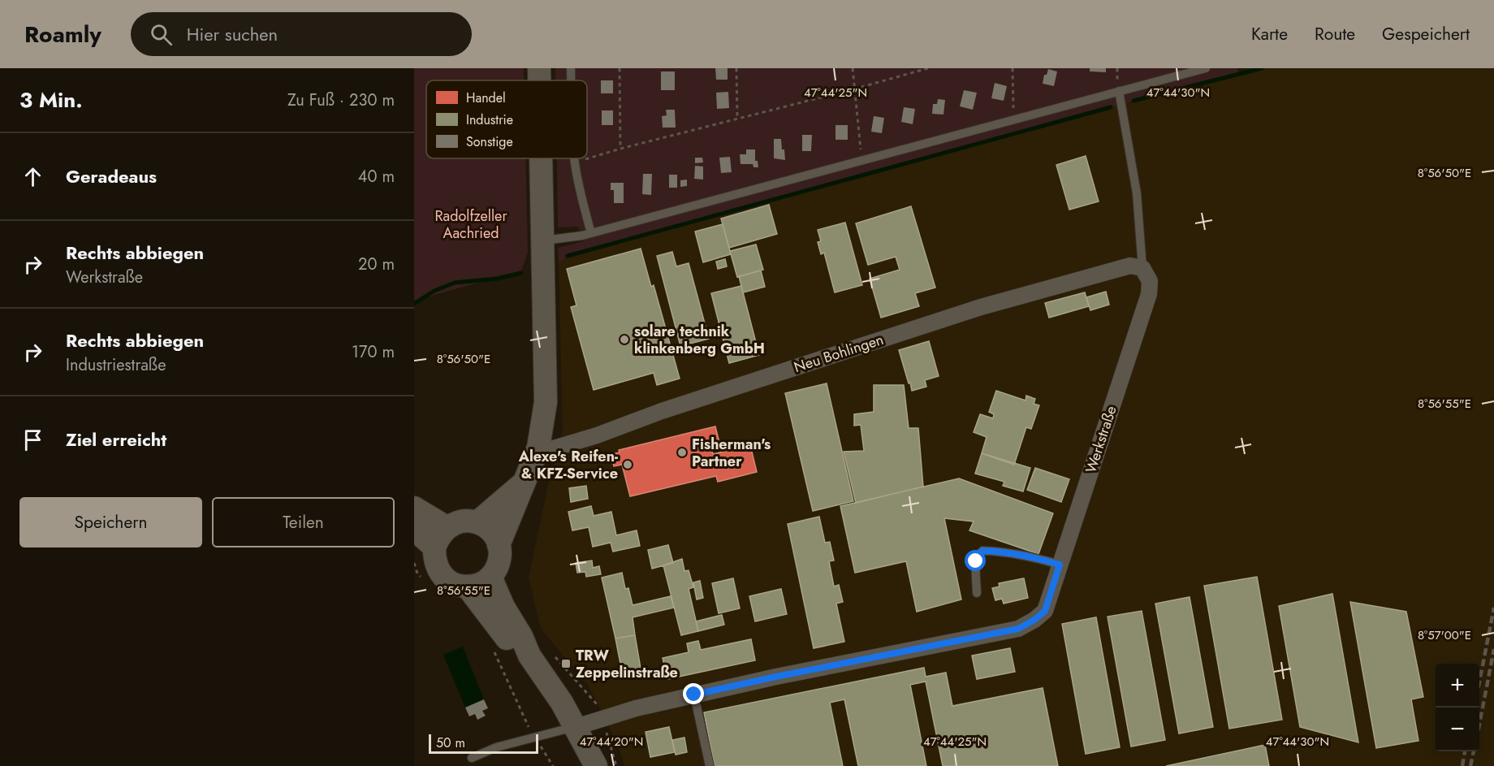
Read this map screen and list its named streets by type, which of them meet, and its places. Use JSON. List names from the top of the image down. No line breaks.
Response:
{"streets":{"street":["Neu Bohlingen","Werkstraße"]},"crossings":[["Neu Bohlingen","Werkstraße"]],"parks":["Radolfzeller Aachried"],"places":{"other":["solare technik klinkenberg GmbH","Fisherman's Partner","Alexe's Reifen- & KFZ-Service"],"transit":["TRW Zeppelinstraße"]},"legend":["Handel","Industrie","Sonstige"],"scale_bar":"50 m","page":{"header":"Roamly","search":"Hier suchen","nav":["Karte","Route","Gespeichert"],"heading":["3 Min.","Zu Fuß · 230 m"],"list":[["Geradeaus","40 m"],["Rechts abbiegen","Werkstraße","20 m"],["Rechts abbiegen","Industriestraße","170 m"],"Ziel erreicht"],"buttons":["Speichern","Teilen"],"map_buttons":["+","−"],"scale":"50 m"},"coordinates":["47°44'25\"N","47°44'30\"N","8°56'50\"E","8°56'55\"E","8°57'00\"E","47°44'20\"N"]}
